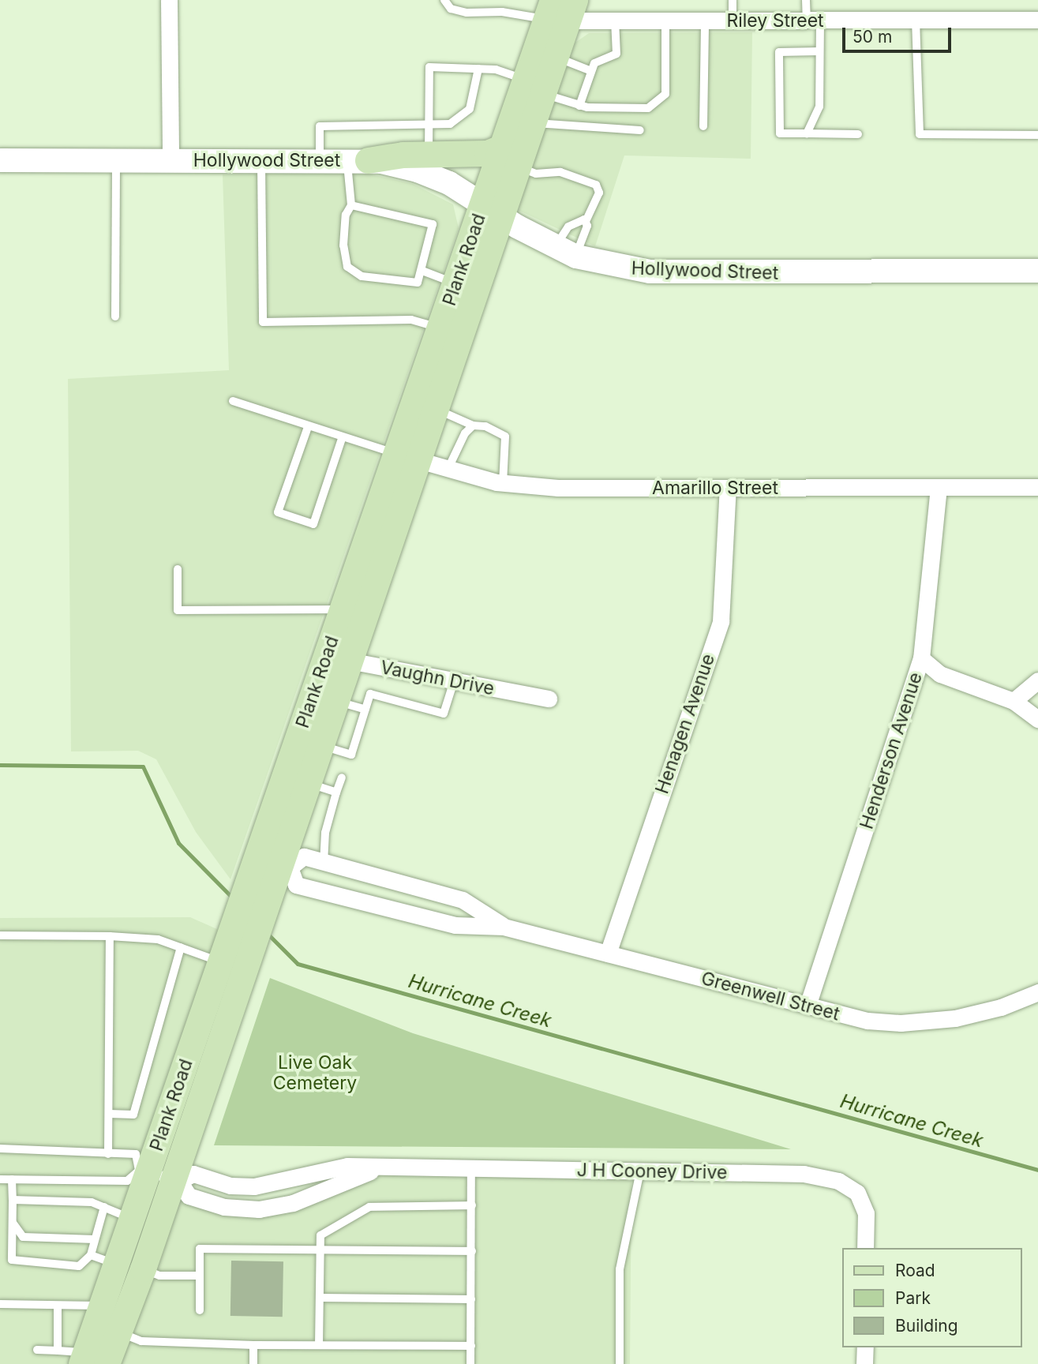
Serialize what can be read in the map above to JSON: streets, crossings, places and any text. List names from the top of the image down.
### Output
{
  "streets": {
    "main road": ["Plank Road"],
    "street": [
      "Riley Street",
      "Hollywood Street",
      "Amarillo Street",
      "Vaughn Drive",
      "Henagen Avenue",
      "Henderson Avenue",
      "Greenwell Street",
      "J H Cooney Drive"
    ]
  },
  "crossings": [
    ["Riley Street", "Plank Road"],
    ["Hollywood Street", "Plank Road"],
    ["Plank Road", "Amarillo Street"],
    ["Plank Road", "Vaughn Drive"],
    ["Plank Road", "Greenwell Street"],
    ["Plank Road", "J H Cooney Drive"],
    ["Amarillo Street", "Henagen Avenue"],
    ["Amarillo Street", "Henderson Avenue"],
    ["Henagen Avenue", "Greenwell Street"],
    ["Henderson Avenue", "Greenwell Street"]
  ],
  "water": ["Hurricane Creek"],
  "parks": ["Live Oak Cemetery"],
  "legend": ["Road", "Park", "Building"],
  "scale_bar": "50 m"
}
